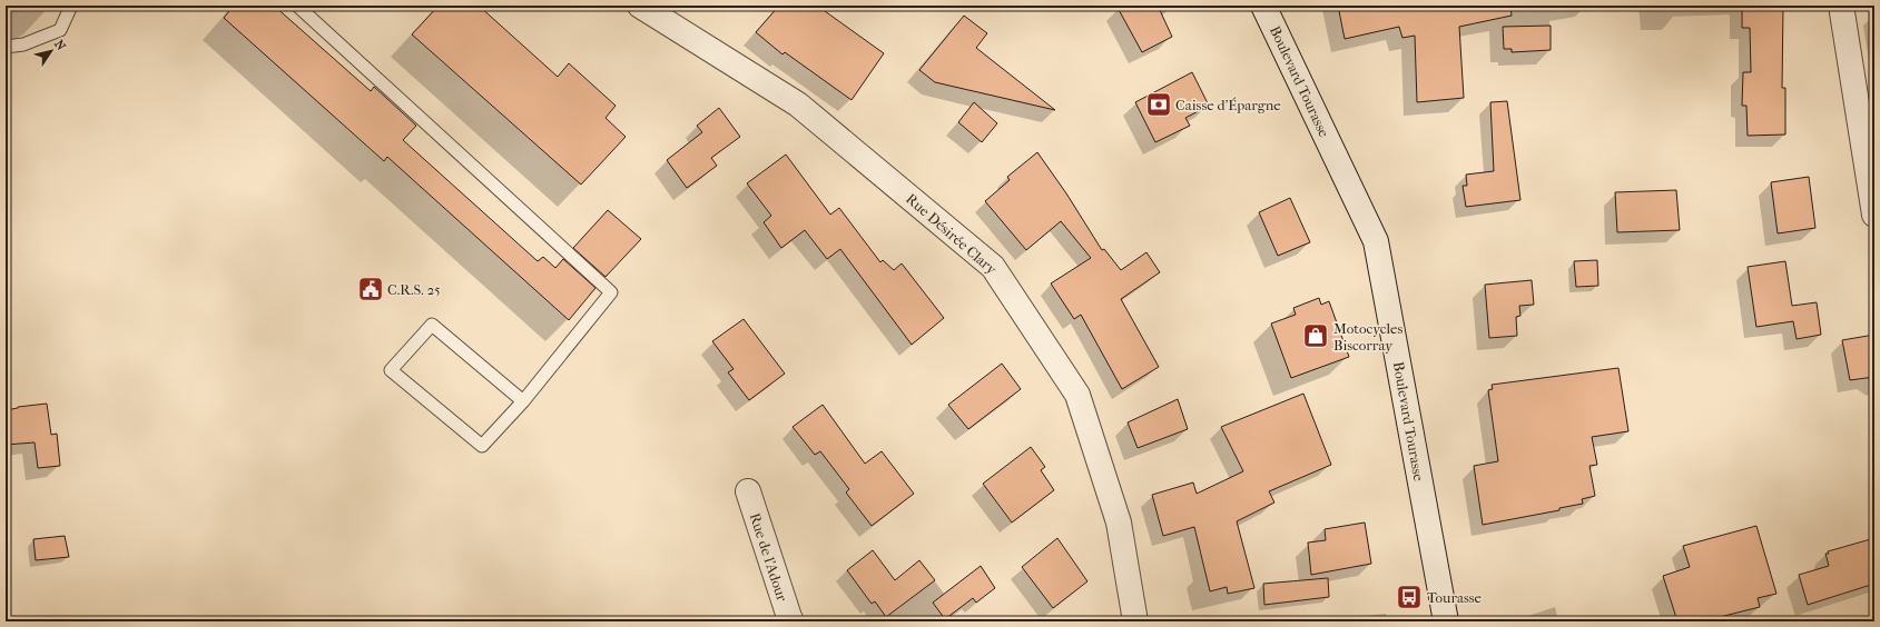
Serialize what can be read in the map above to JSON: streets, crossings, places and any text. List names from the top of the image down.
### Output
{
  "streets": {
    "street": ["Boulevard Tourasse", "Rue Désirée Clary", "Rue de l'Adour"]
  },
  "places": {
    "bank": ["Caisse d'Épargne"],
    "public building": ["C.R.S. 25"],
    "shop": ["Motocycles Biscorray"],
    "bus stop": ["Tourasse"]
  },
  "north": "top right"
}
